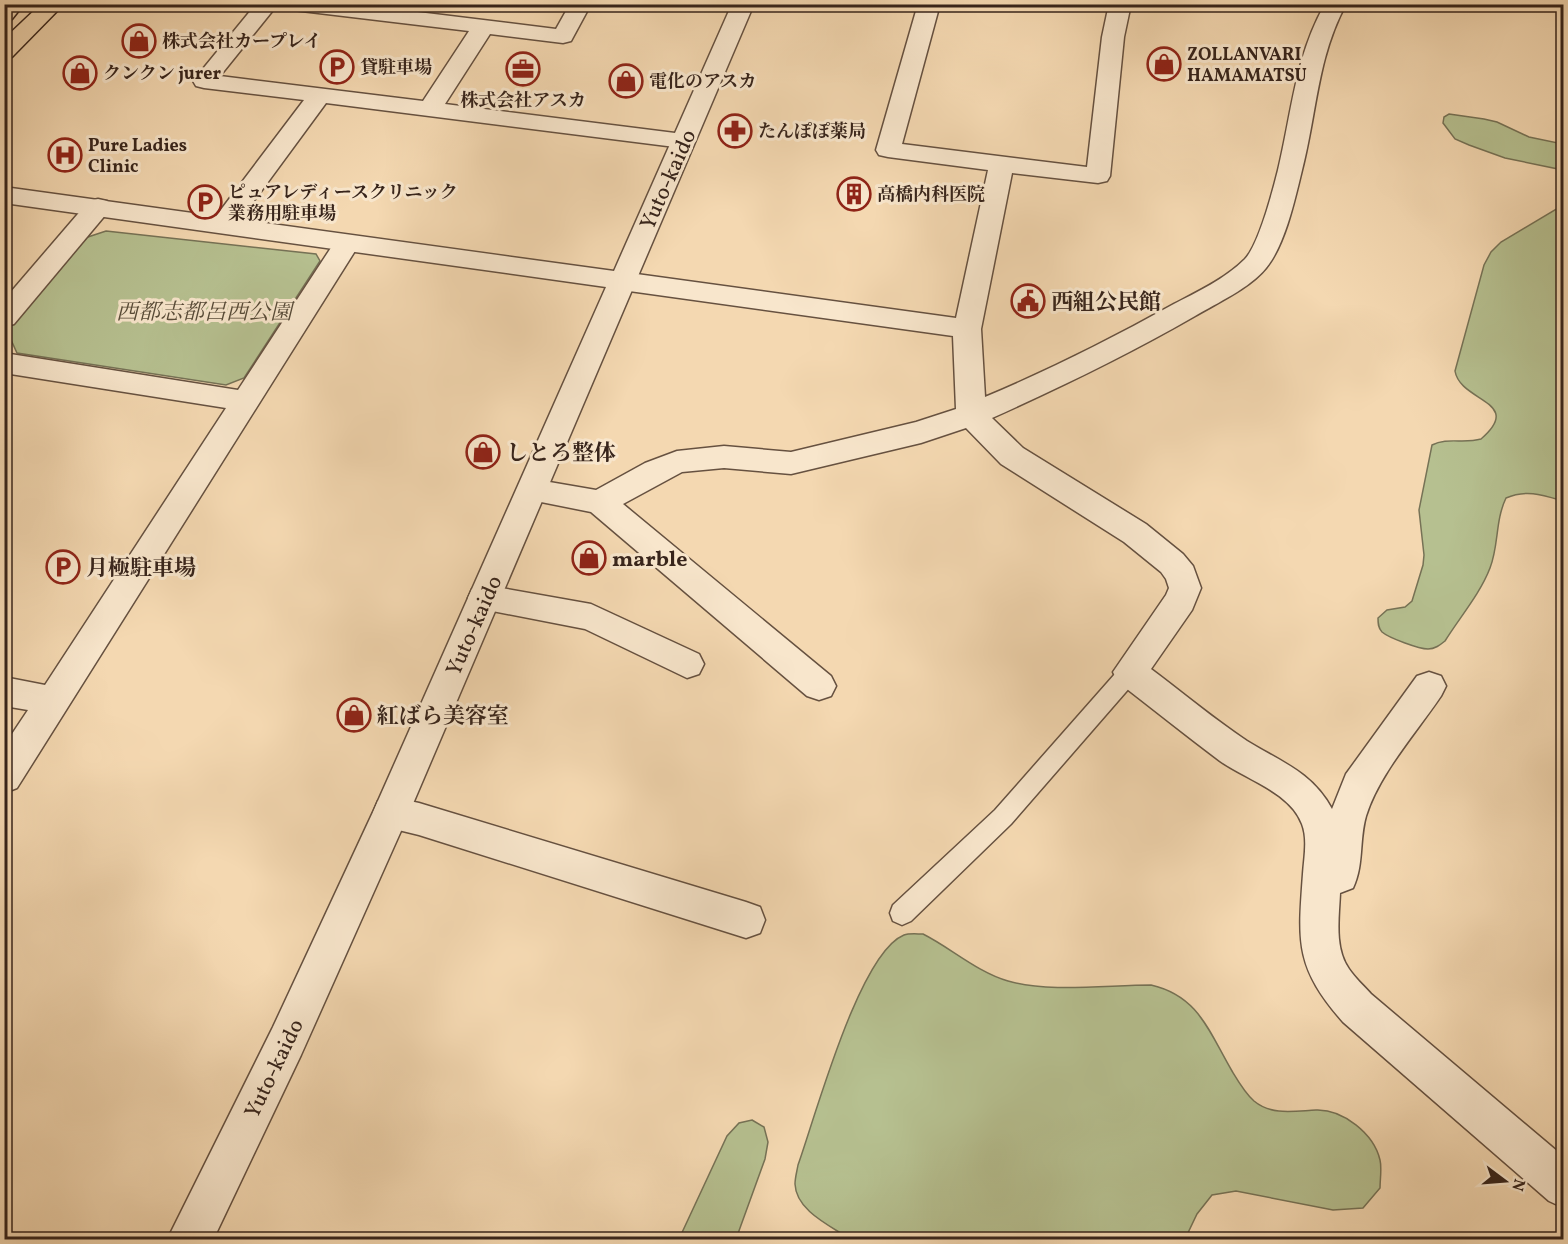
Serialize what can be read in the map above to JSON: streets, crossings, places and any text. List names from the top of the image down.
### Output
{
  "streets": {
    "street": ["Yuto-kaido"]
  },
  "parks": ["西都志都呂西公園"],
  "places": {
    "shop": [
      "株式会社カープレイ",
      "ZOLLANVARI HAMAMATSU",
      "クンクン jurer",
      "電化のアスカ",
      "しとろ整体",
      "marble",
      "紅ばら美容室"
    ],
    "parking": ["貸駐車場", "ピュアレディースクリニック 業務用駐車場", "月極駐車場"],
    "office": ["株式会社アスカ"],
    "pharmacy": ["たんぽぽ薬局"],
    "hospital": ["Pure Ladies Clinic"],
    "building": ["高橋内科医院"],
    "public building": ["西組公民館"]
  },
  "north": "right"
}
